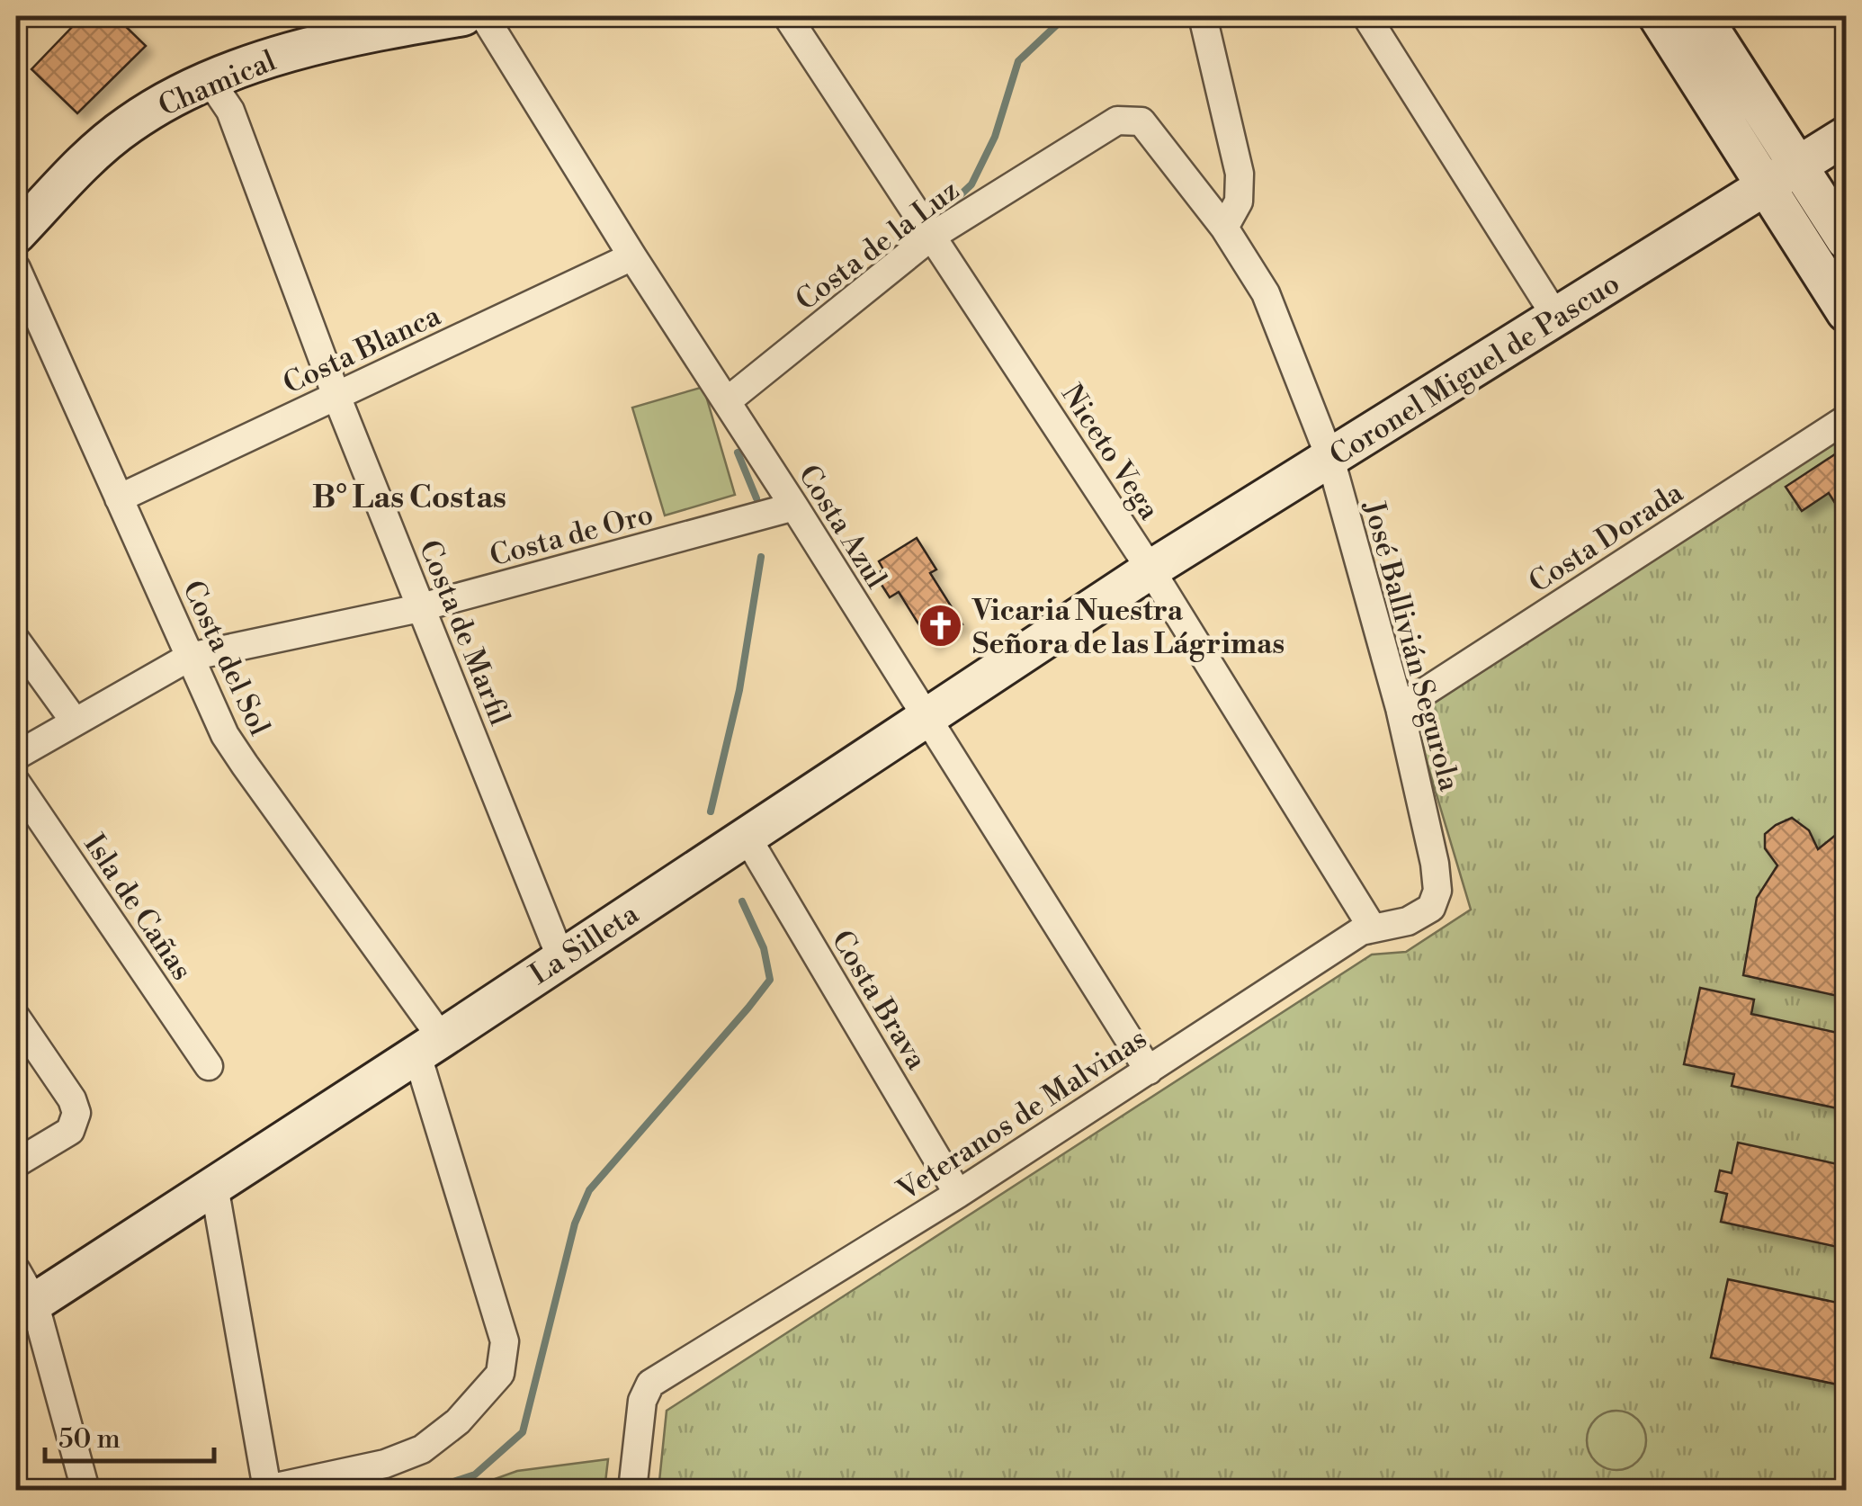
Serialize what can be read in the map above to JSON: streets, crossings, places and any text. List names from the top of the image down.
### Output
{
  "streets": {
    "street": [
      "Chamical",
      "Costa de la Luz",
      "Costa Blanca",
      "Coronel Miguel de Pascuo",
      "Niceto Vega",
      "Costa Azul",
      "Costa de Oro",
      "Costa Dorada",
      "Costa de Marfil",
      "José Ballivián Segurola",
      "Costa del Sol",
      "Isla de Cañas",
      "La Silleta",
      "Costa Brava",
      "Veteranos de Malvinas"
    ]
  },
  "crossings": [
    ["Chamical", "Costa de Marfil"],
    ["Costa de la Luz", "Niceto Vega"],
    ["Costa de la Luz", "Costa Azul"],
    ["Costa de la Luz", "José Ballivián Segurola"],
    ["Costa Blanca", "Costa Azul"],
    ["Costa Blanca", "Costa de Marfil"],
    ["Costa Blanca", "Costa del Sol"],
    ["Coronel Miguel de Pascuo", "Niceto Vega"],
    ["Coronel Miguel de Pascuo", "José Ballivián Segurola"],
    ["Coronel Miguel de Pascuo", "La Silleta"],
    ["Niceto Vega", "La Silleta"],
    ["Niceto Vega", "Veteranos de Malvinas"],
    ["Costa Azul", "Costa de Oro"],
    ["Costa Azul", "La Silleta"],
    ["Costa Azul", "Veteranos de Malvinas"],
    ["Costa de Oro", "Costa de Marfil"],
    ["Costa de Oro", "Costa del Sol"],
    ["Costa Dorada", "José Ballivián Segurola"],
    ["Costa de Marfil", "La Silleta"],
    ["José Ballivián Segurola", "Veteranos de Malvinas"],
    ["Costa del Sol", "La Silleta"],
    ["La Silleta", "Costa Brava"],
    ["Costa Brava", "Veteranos de Malvinas"]
  ],
  "districts": ["B° Las Costas"],
  "places": {
    "church": ["Vicaria Nuestra Señora de las Lágrimas"]
  },
  "scale_bar": "50 m"
}
